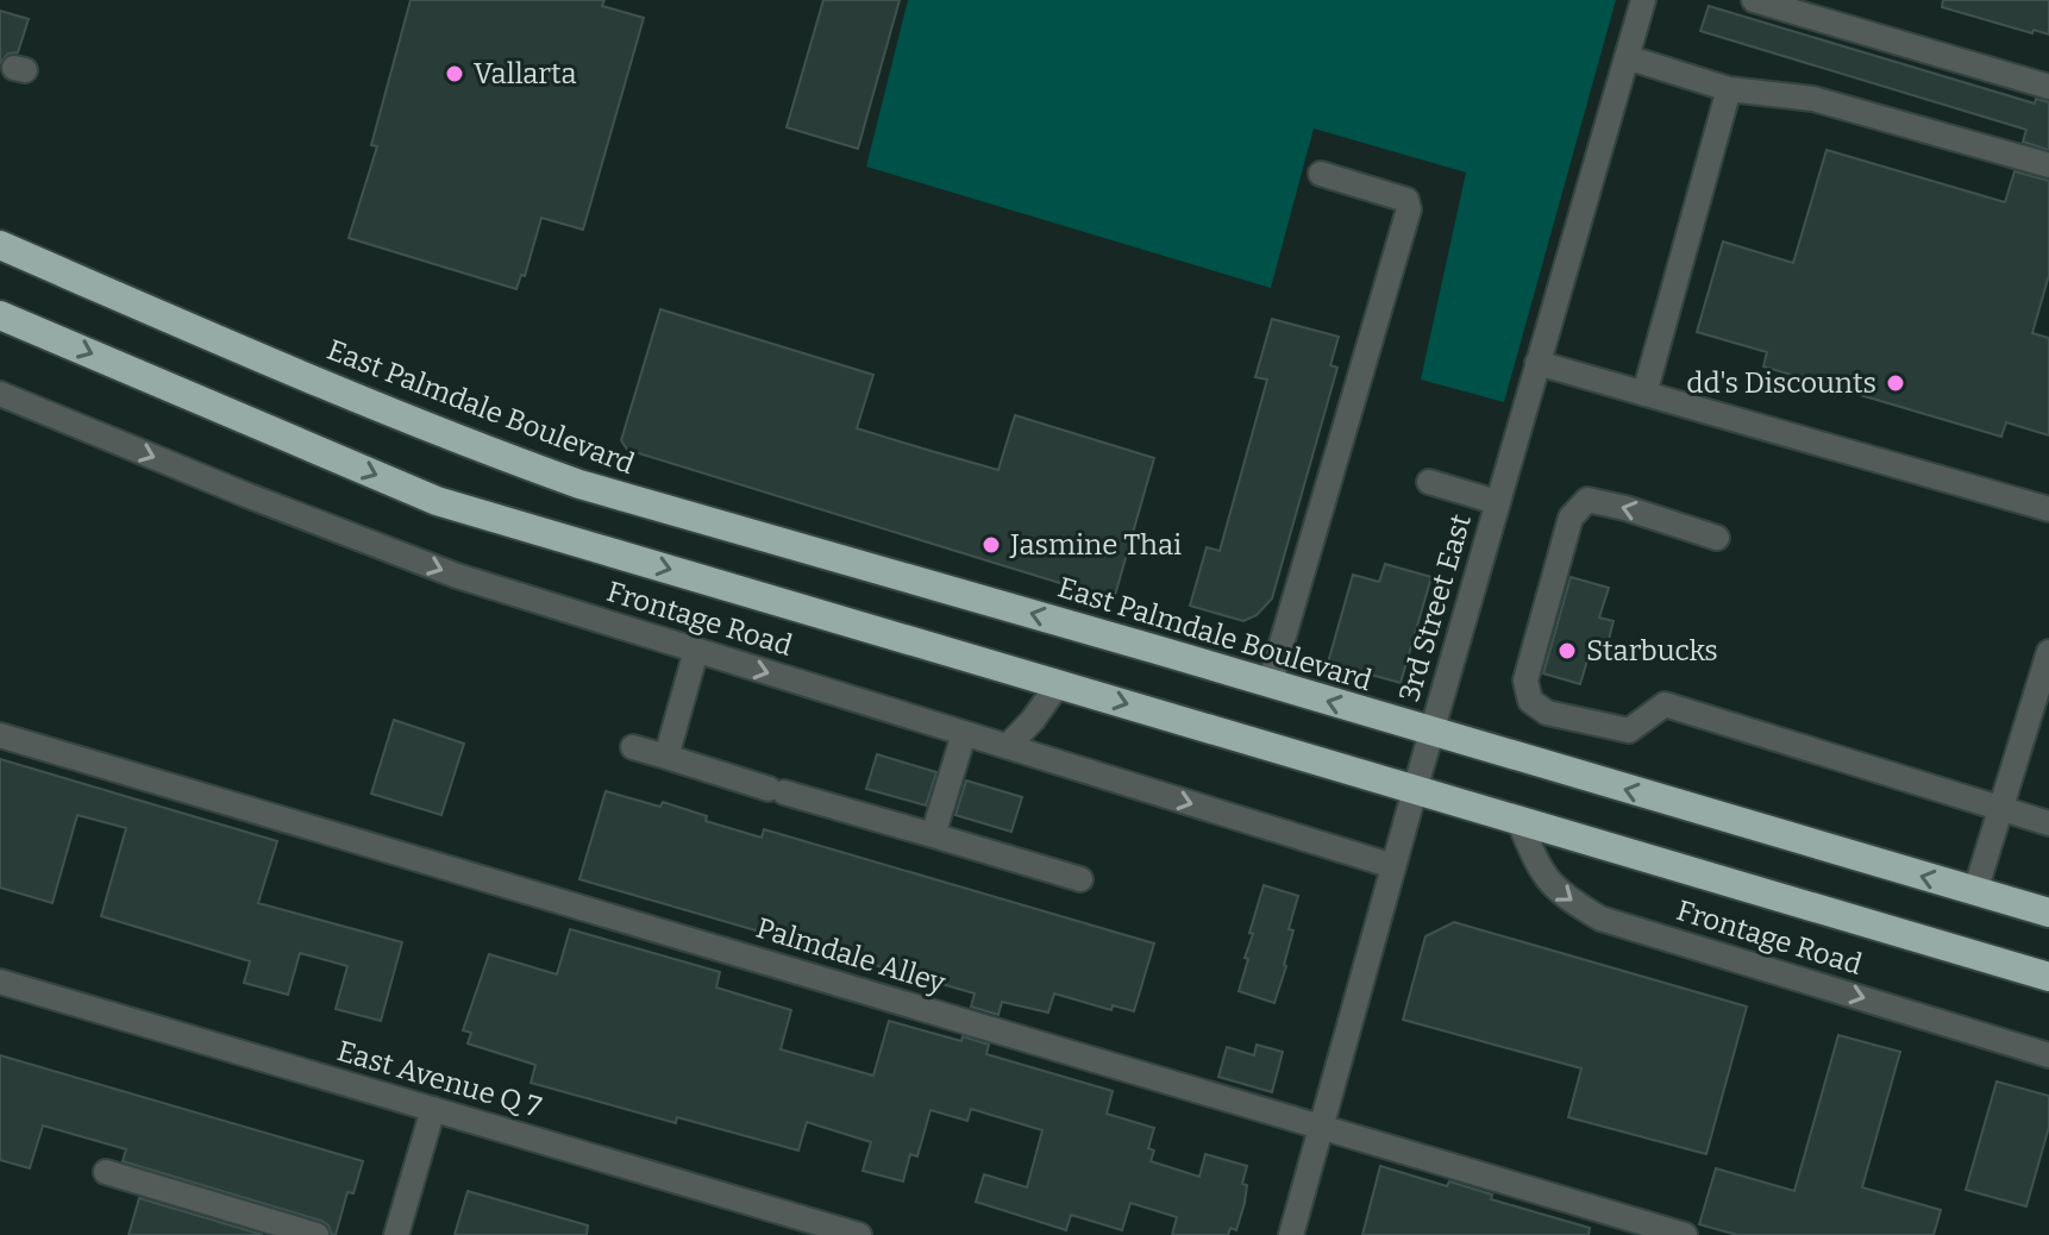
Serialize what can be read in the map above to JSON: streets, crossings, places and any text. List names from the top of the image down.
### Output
{
  "streets": {
    "highway": ["East Palmdale Boulevard"],
    "street": [
      "3rd Street East",
      "Frontage Road",
      "Palmdale Alley",
      "East Avenue Q 7"
    ]
  },
  "crossings": [
    ["East Palmdale Boulevard", "3rd Street East"],
    ["3rd Street East", "Frontage Road"],
    ["3rd Street East", "Palmdale Alley"]
  ],
  "one_way": ["Frontage Road"],
  "places": [
    "Vallarta",
    "dd's Discounts",
    "Jasmine Thai",
    "Starbucks"
  ]
}
